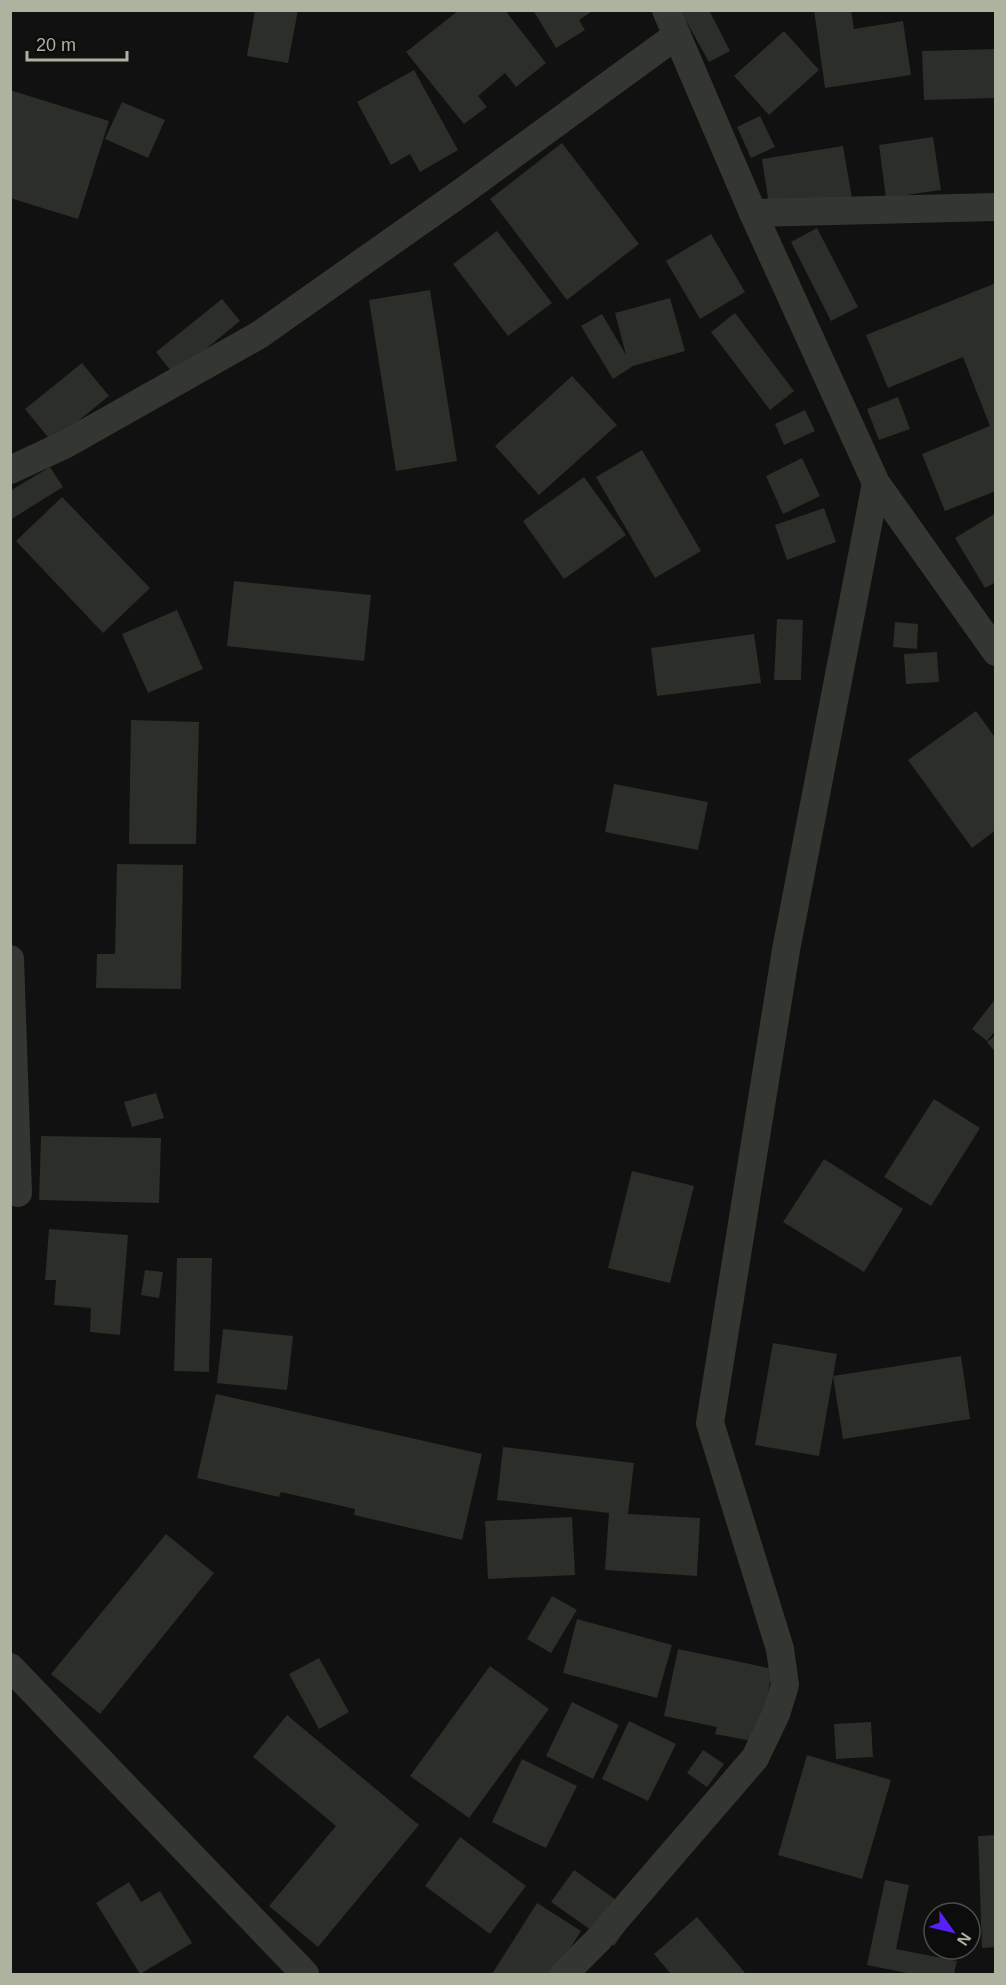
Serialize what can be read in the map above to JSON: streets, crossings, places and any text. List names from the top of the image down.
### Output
{
  "scale_bar": "20 m",
  "north": "bottom right"
}
